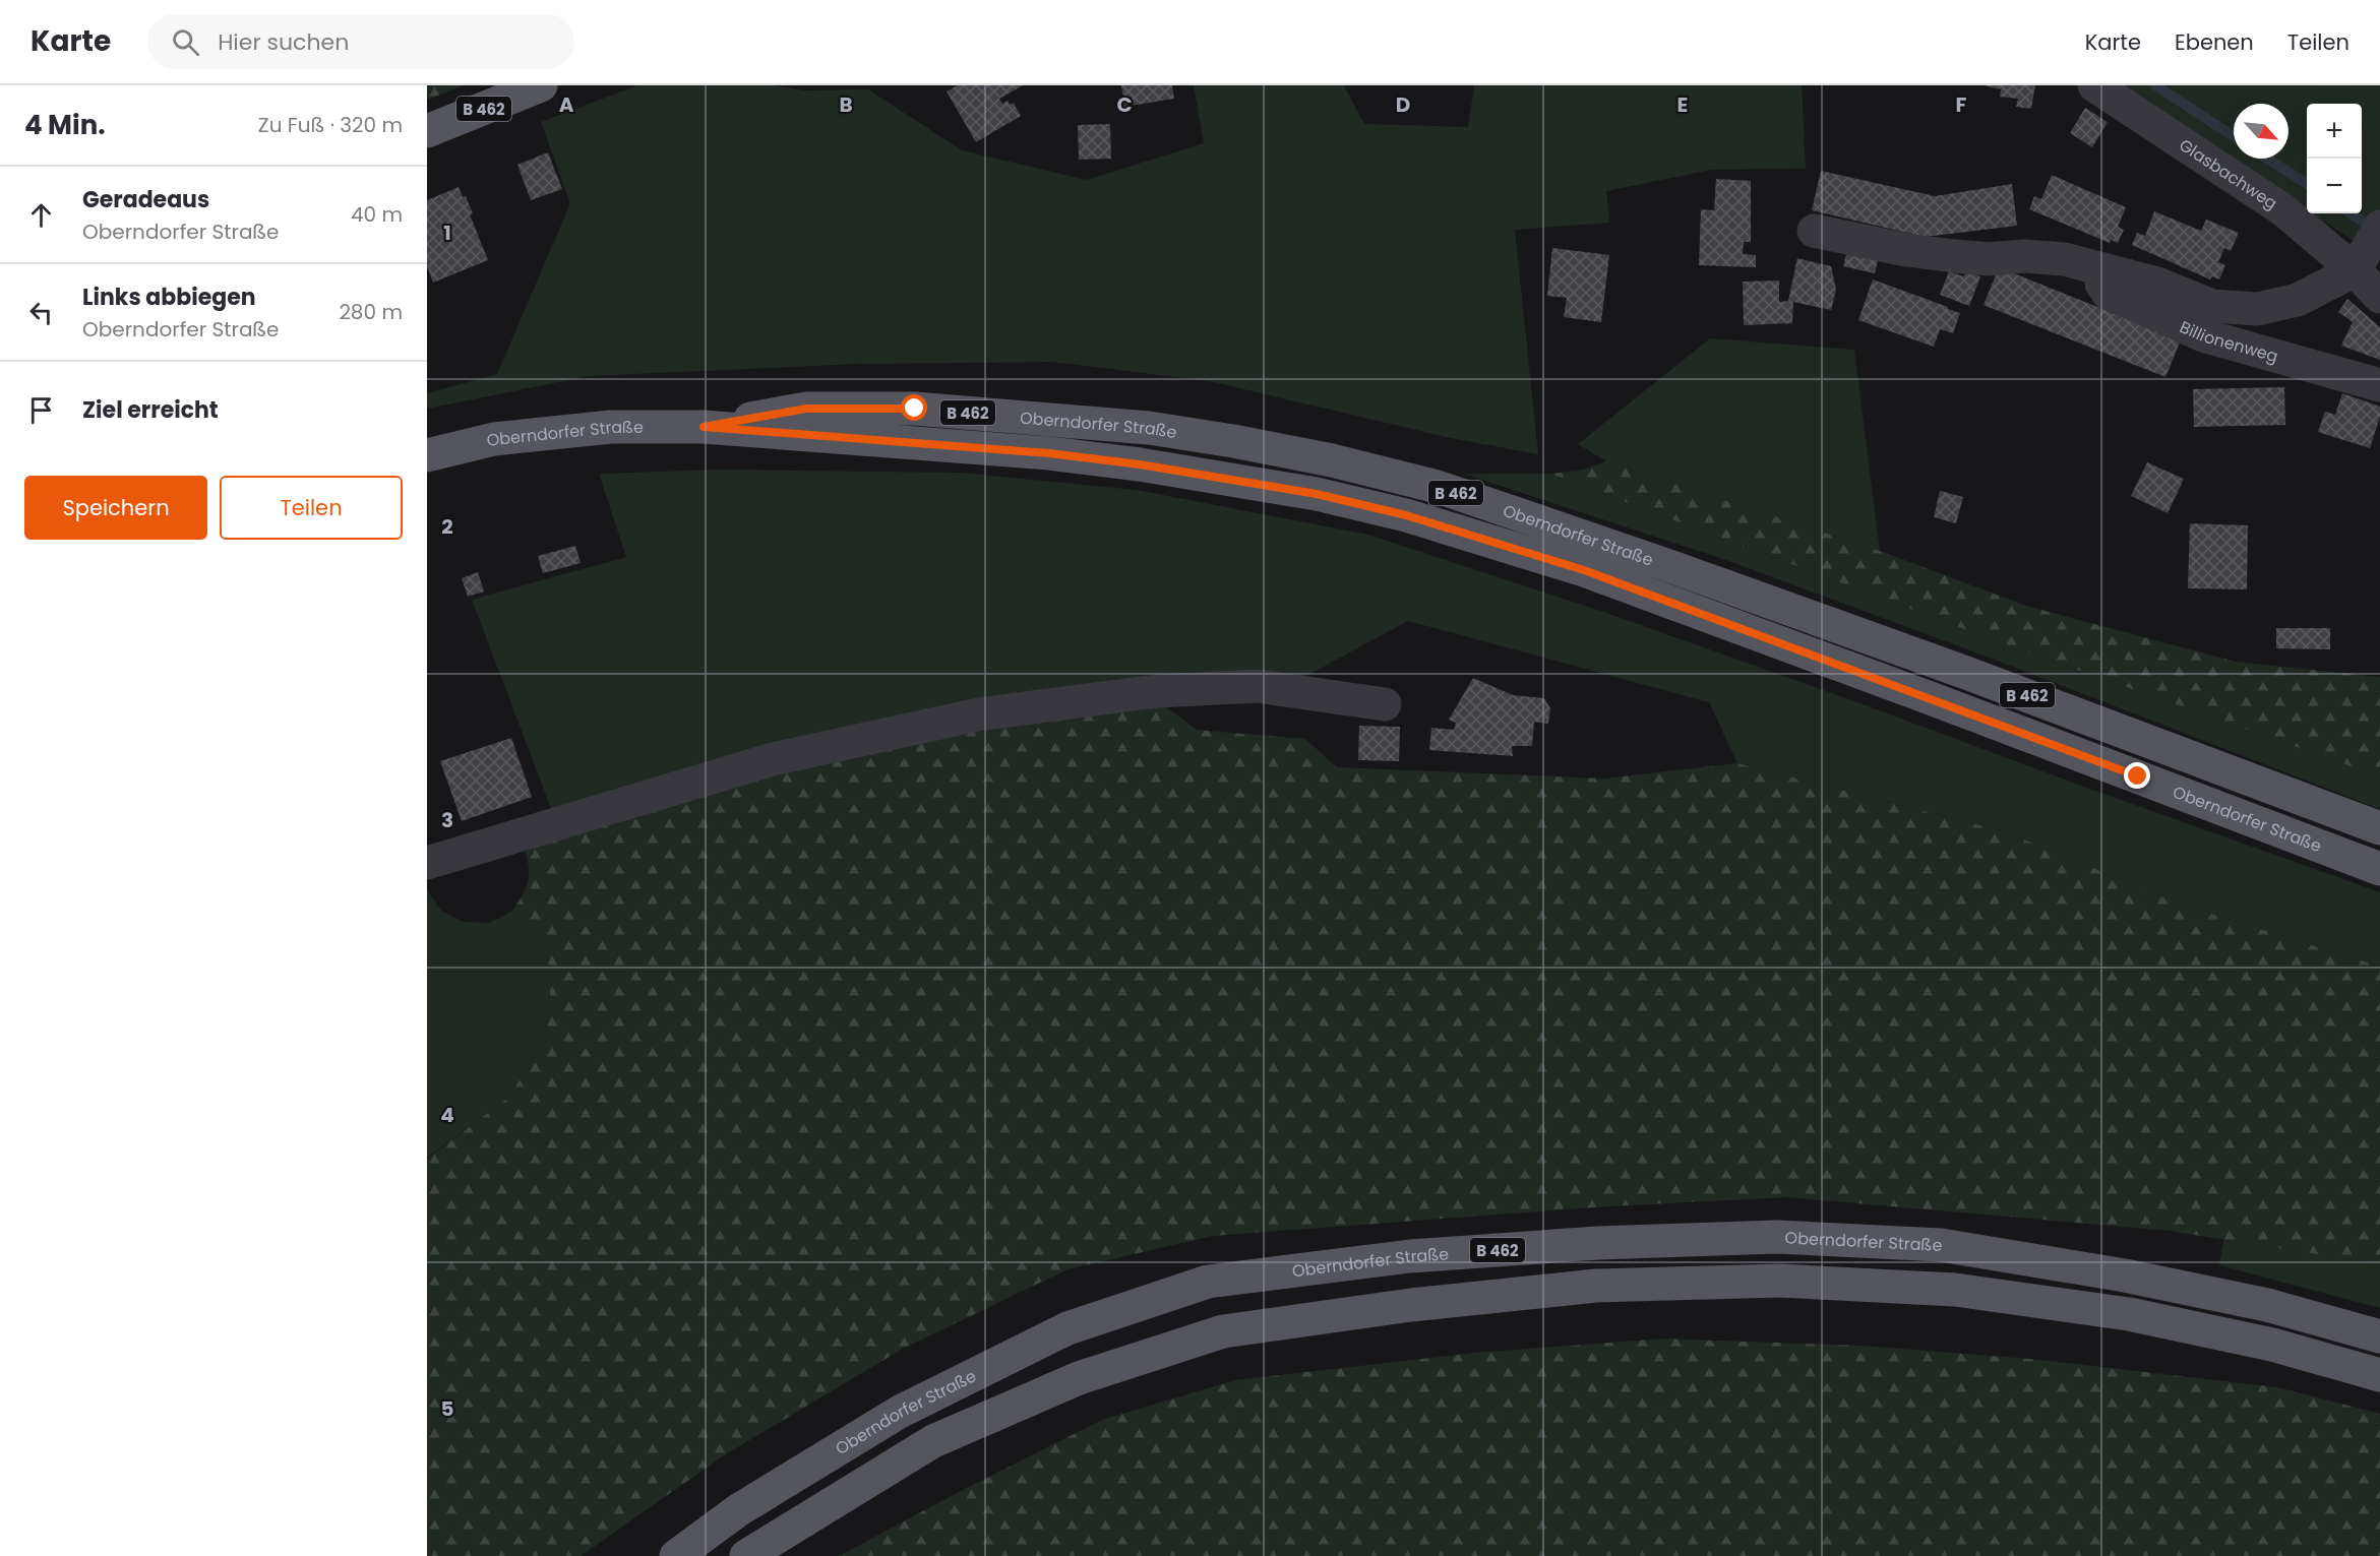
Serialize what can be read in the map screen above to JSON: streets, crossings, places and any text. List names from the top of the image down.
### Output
{
  "streets": {
    "main road": ["B 462", "Oberndorfer Straße"],
    "street": ["Glasbachweg", "Billionenweg"]
  },
  "crossings": [
    ["Glasbachweg", "Billionenweg"]
  ],
  "north": "bottom right",
  "page": {
    "header": "Karte",
    "search": "Hier suchen",
    "nav": ["Karte", "Ebenen", "Teilen"],
    "heading": ["4 Min.", "Zu Fuß · 320 m"],
    "map_buttons": ["+", "−"],
    "list": [
      ["Geradeaus", "Oberndorfer Straße", "40 m"],
      ["Links abbiegen", "Oberndorfer Straße", "280 m"],
      "Ziel erreicht"
    ],
    "buttons": ["Speichern", "Teilen"]
  },
  "grid": {
    "columns": [
      "A",
      "B",
      "C",
      "D",
      "E",
      "F"
    ],
    "rows": [
      "1",
      "2",
      "3",
      "4",
      "5"
    ]
  }
}
